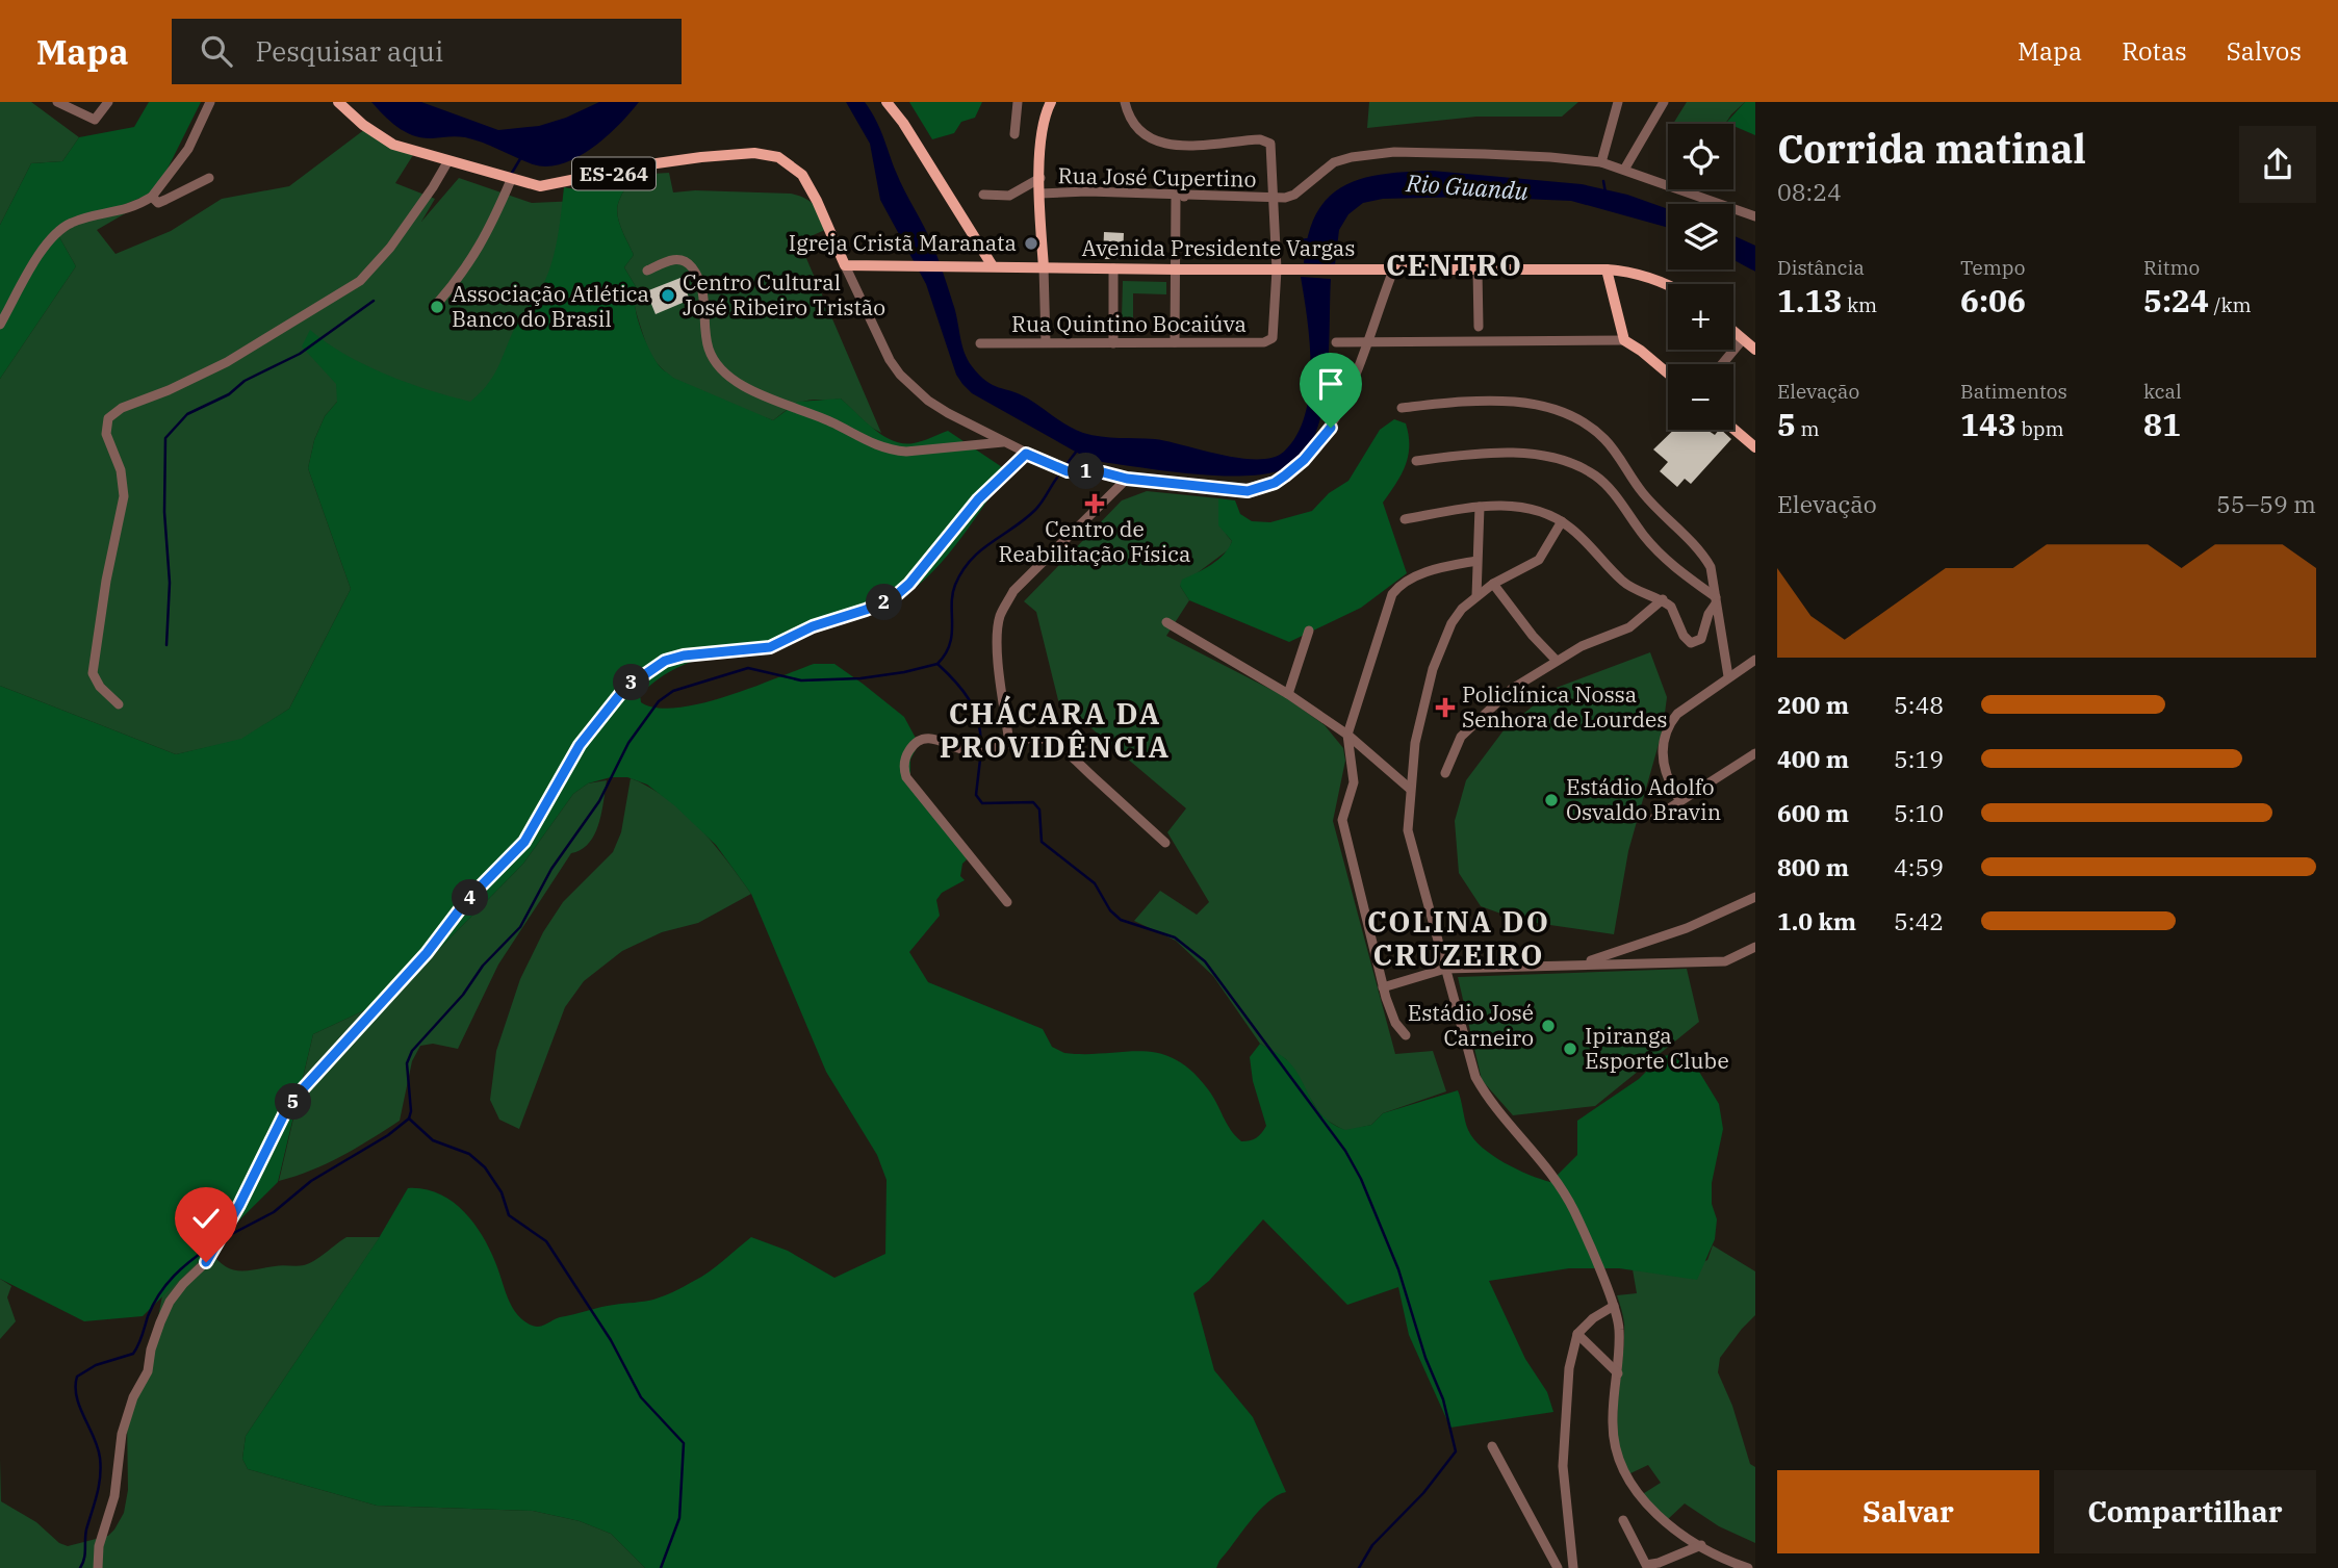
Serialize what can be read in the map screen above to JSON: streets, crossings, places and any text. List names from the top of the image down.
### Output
{
  "streets": {
    "main road": ["ES-264", "Avenida Presidente Vargas"],
    "street": ["Rua José Cupertino", "Rua Quintino Bocaiúva"]
  },
  "crossings": [
    ["ES-264", "Avenida Presidente Vargas"],
    ["Avenida Presidente Vargas", "Rua Quintino Bocaiúva"]
  ],
  "districts": ["CENTRO", "CHÁCARA DA PROVIDÊNCIA", "COLINA DO CRUZEIRO"],
  "water": ["Rio Guandu"],
  "places": {
    "other": [
      "Igreja Cristã Maranata",
      "Centro Cultural José Ribeiro Tristão",
      "Associação Atlética Banco do Brasil",
      "Estádio Adolfo Osvaldo Bravin",
      "Estádio José Carneiro",
      "Ipiranga Esporte Clube"
    ],
    "health": ["Centro de Reabilitação Física", "Policlínica Nossa Senhora de Lourdes"]
  },
  "page": {
    "header": "Mapa",
    "search": "Pesquisar aqui",
    "nav": ["Mapa", "Rotas", "Salvos"],
    "heading": ["Corrida matinal", "08:24"],
    "map_buttons": ["+", "−"],
    "stats": [
      ["Distância", "1.13 km"],
      ["Tempo", "6:06"],
      ["Ritmo", "5:24 /km"],
      ["Elevação", "5 m"],
      ["Batimentos", "143 bpm"],
      ["kcal", "81"]
    ],
    "pins": [
      "1",
      "2",
      "3",
      "4",
      "5"
    ],
    "chart": ["Elevação", "55–59 m"],
    "list": [
      {
        "name": "200 m",
        "note": "5:48"
      },
      {
        "name": "400 m",
        "note": "5:19"
      },
      {
        "name": "600 m",
        "note": "5:10"
      },
      {
        "name": "800 m",
        "note": "4:59"
      },
      {
        "name": "1.0 km",
        "note": "5:42"
      }
    ],
    "buttons": ["Salvar", "Compartilhar"]
  }
}
